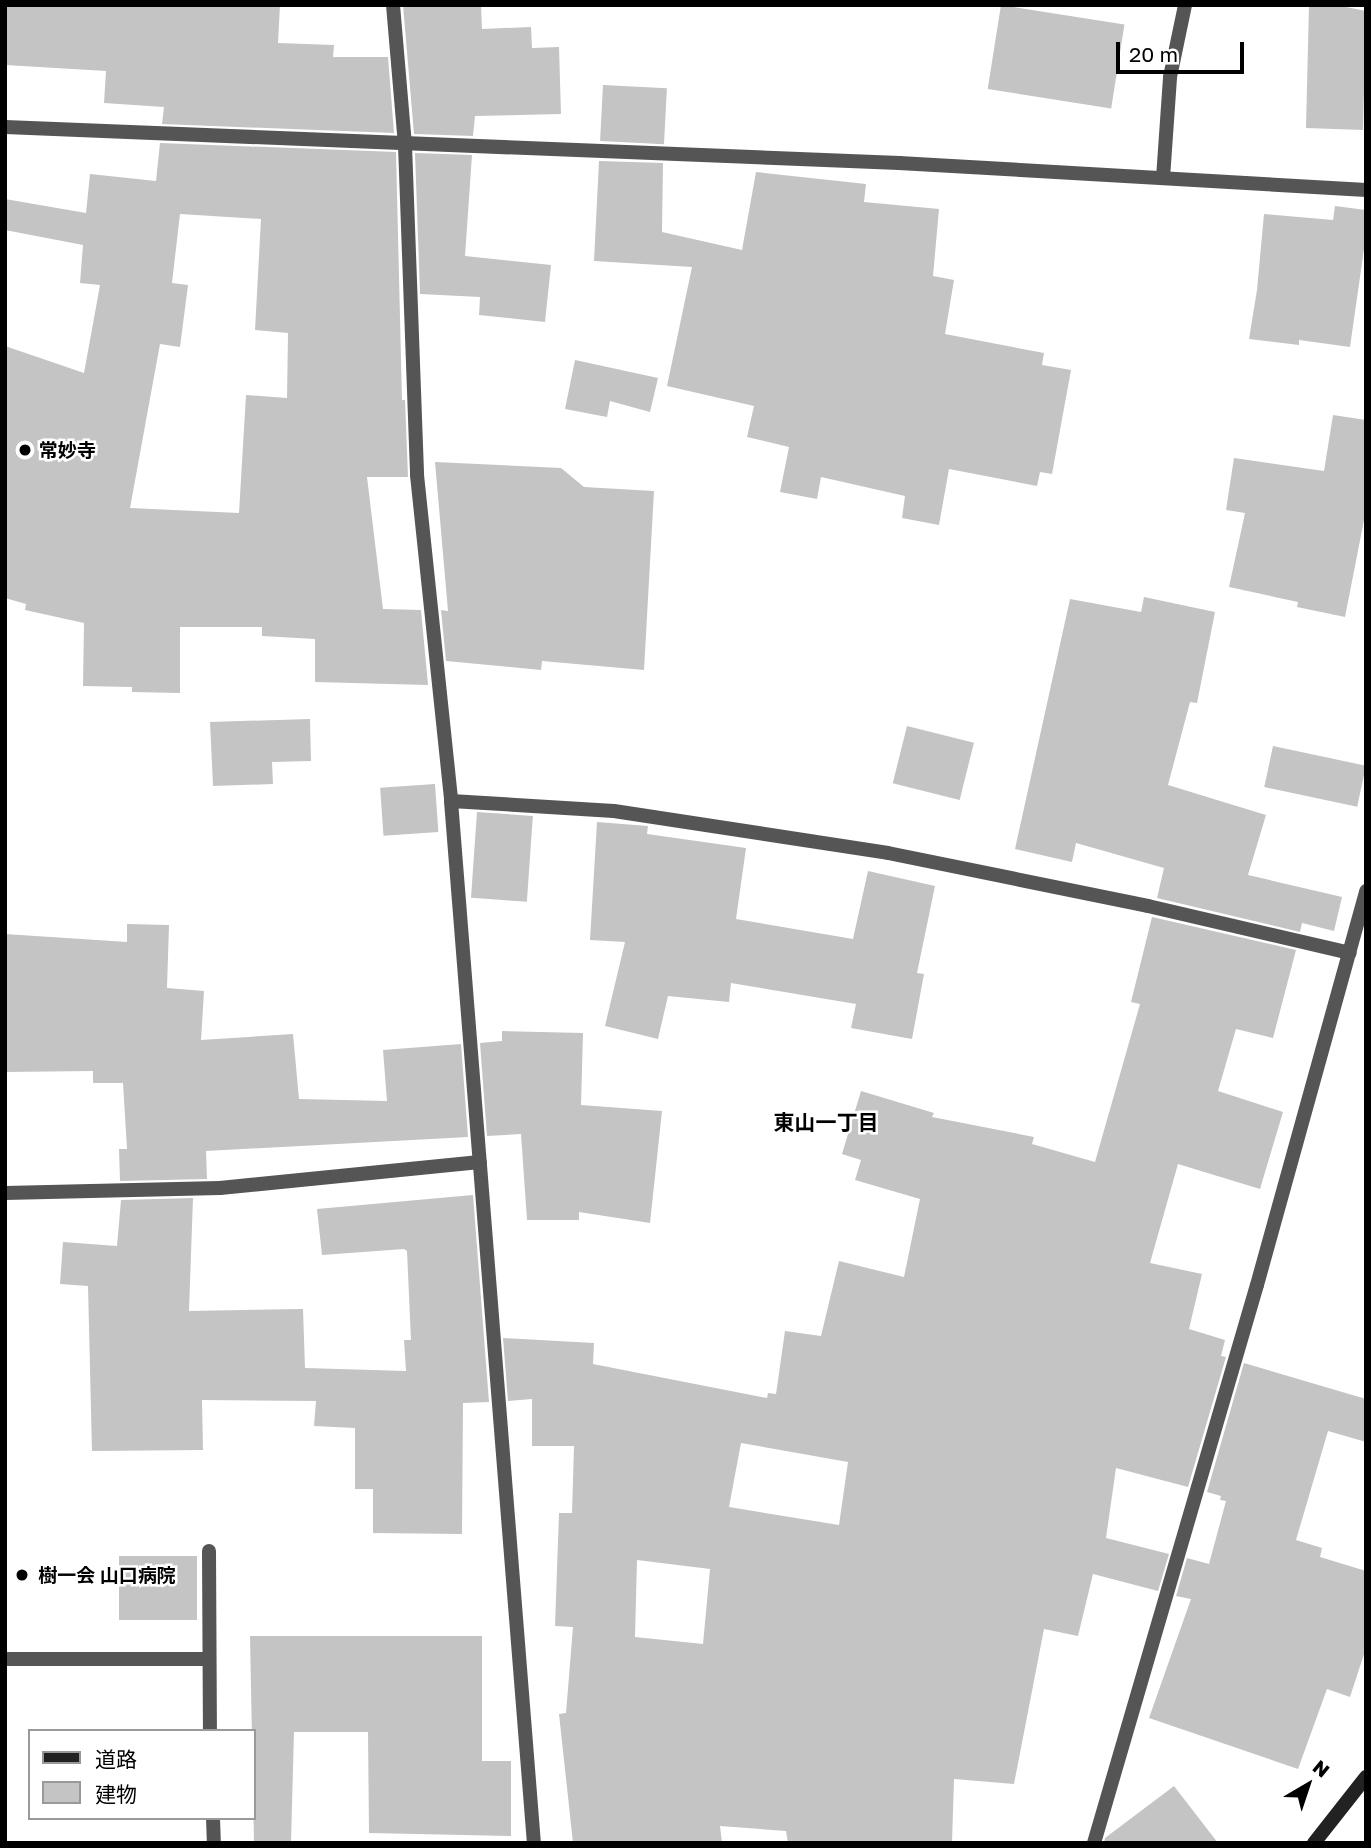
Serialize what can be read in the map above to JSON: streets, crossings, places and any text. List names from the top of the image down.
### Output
{
  "districts": ["東山一丁目"],
  "places": ["常妙寺", "樹一会 山口病院"],
  "legend": ["道路", "建物"],
  "scale_bar": "20 m",
  "north": "top right"
}
